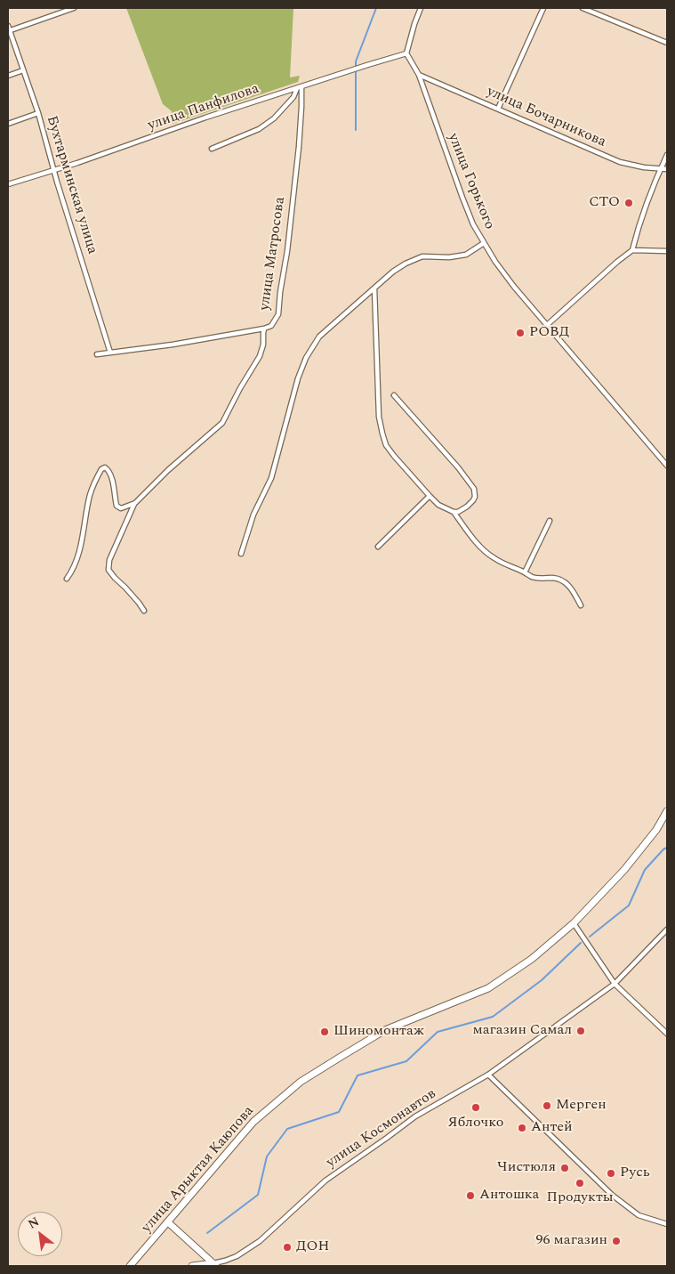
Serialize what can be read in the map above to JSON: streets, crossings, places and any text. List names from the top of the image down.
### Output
{
  "streets": {
    "street": [
      "улица Панфилова",
      "улица Бочарникова",
      "улица Горького",
      "Бухтарминская улица",
      "улица Матросова",
      "улица Космонавтов",
      "улица Арыктая Каюпова"
    ]
  },
  "crossings": [
    ["улица Панфилова", "улица Горького"],
    ["улица Панфилова", "Бухтарминская улица"],
    ["улица Панфилова", "улица Матросова"],
    ["улица Бочарникова", "улица Горького"]
  ],
  "places": [
    "СТО",
    "РОВД",
    "магазин Самал",
    "Шиномонтаж",
    "Мерген",
    "Яблочко",
    "Антей",
    "Чистюля",
    "Русь",
    "Продукты",
    "Антошка",
    "96 магазин",
    "ДОН"
  ],
  "north": "top left"
}
